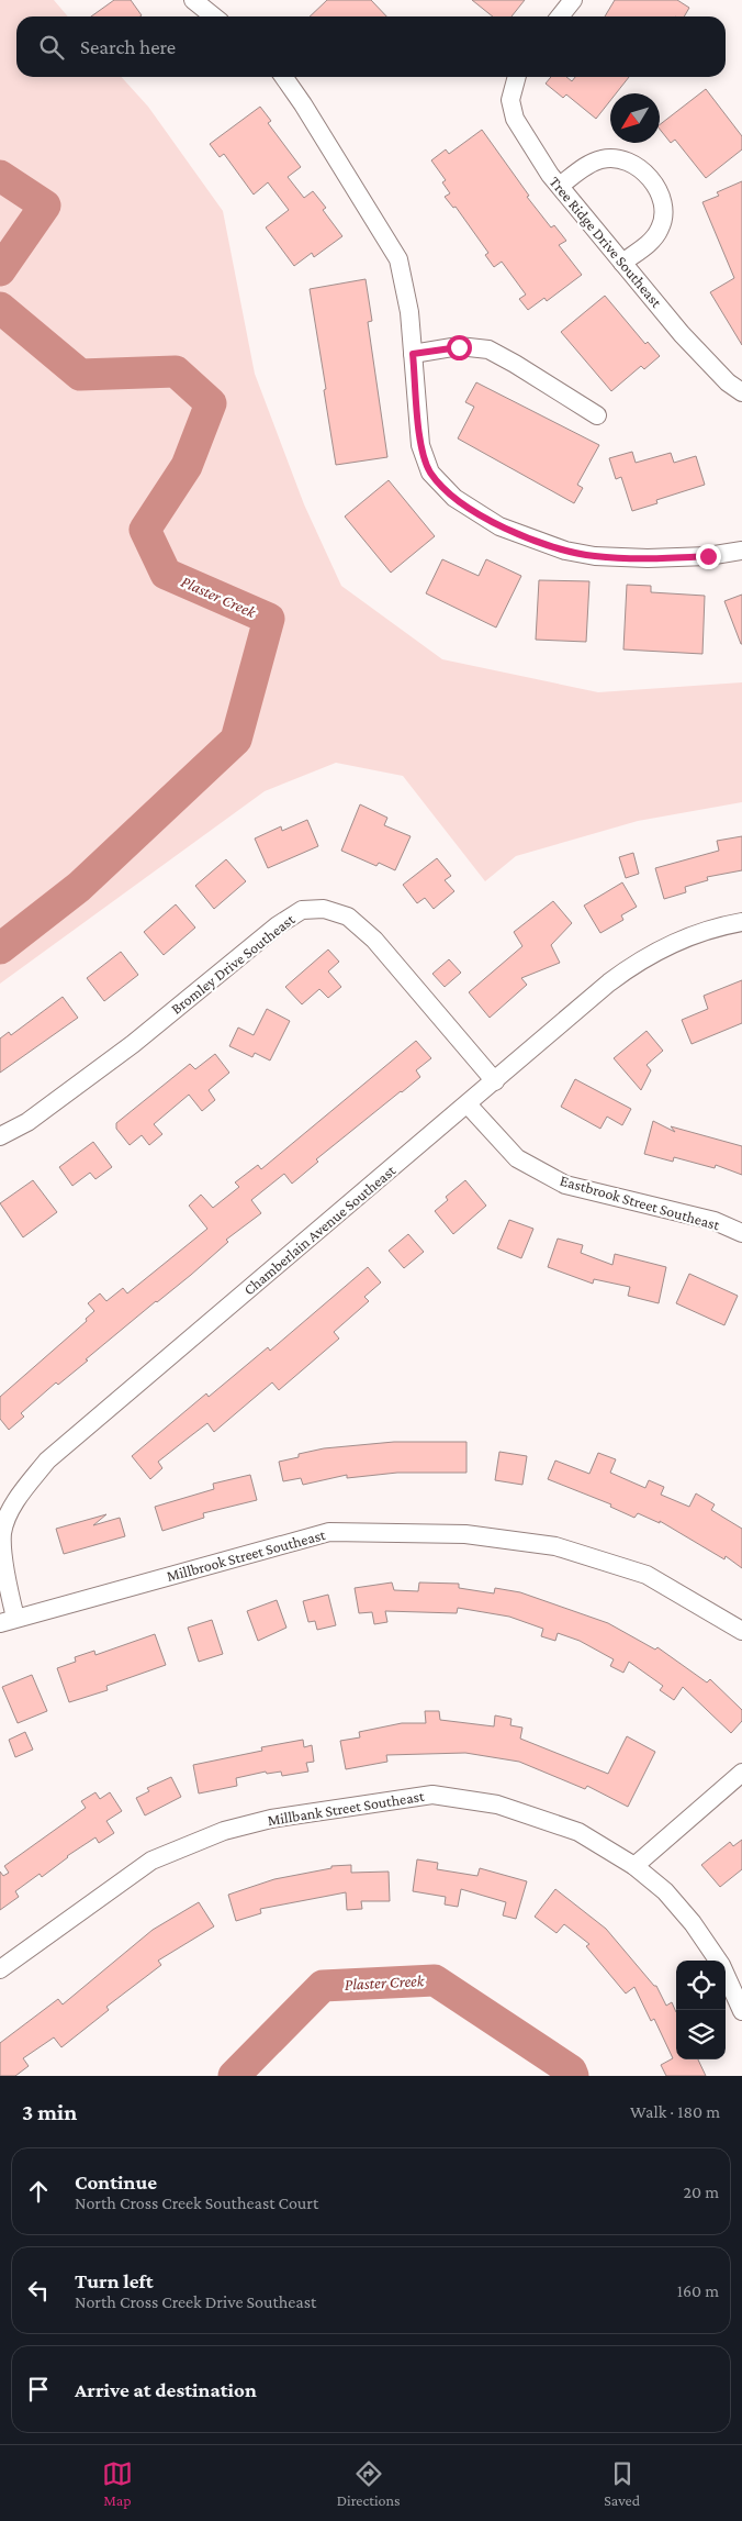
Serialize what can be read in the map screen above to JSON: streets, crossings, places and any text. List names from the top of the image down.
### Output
{
  "streets": {
    "street": [
      "Tree Ridge Drive Southeast",
      "Bromley Drive Southeast",
      "Eastbrook Street Southeast",
      "Chamberlain Avenue Southeast",
      "Millbrook Street Southeast",
      "Millbank Street Southeast"
    ]
  },
  "crossings": [
    ["Bromley Drive Southeast", "Chamberlain Avenue Southeast"],
    ["Eastbrook Street Southeast", "Chamberlain Avenue Southeast"],
    ["Chamberlain Avenue Southeast", "Millbrook Street Southeast"]
  ],
  "water": ["Plaster Creek"],
  "north": "bottom left",
  "page": {
    "search": "Search here",
    "heading": ["3 min", "Walk · 180 m"],
    "list": [
      ["Continue", "North Cross Creek Southeast Court", "20 m"],
      ["Turn left", "North Cross Creek Drive Southeast", "160 m"],
      "Arrive at destination"
    ],
    "nav": ["Map", "Directions", "Saved"]
  }
}
